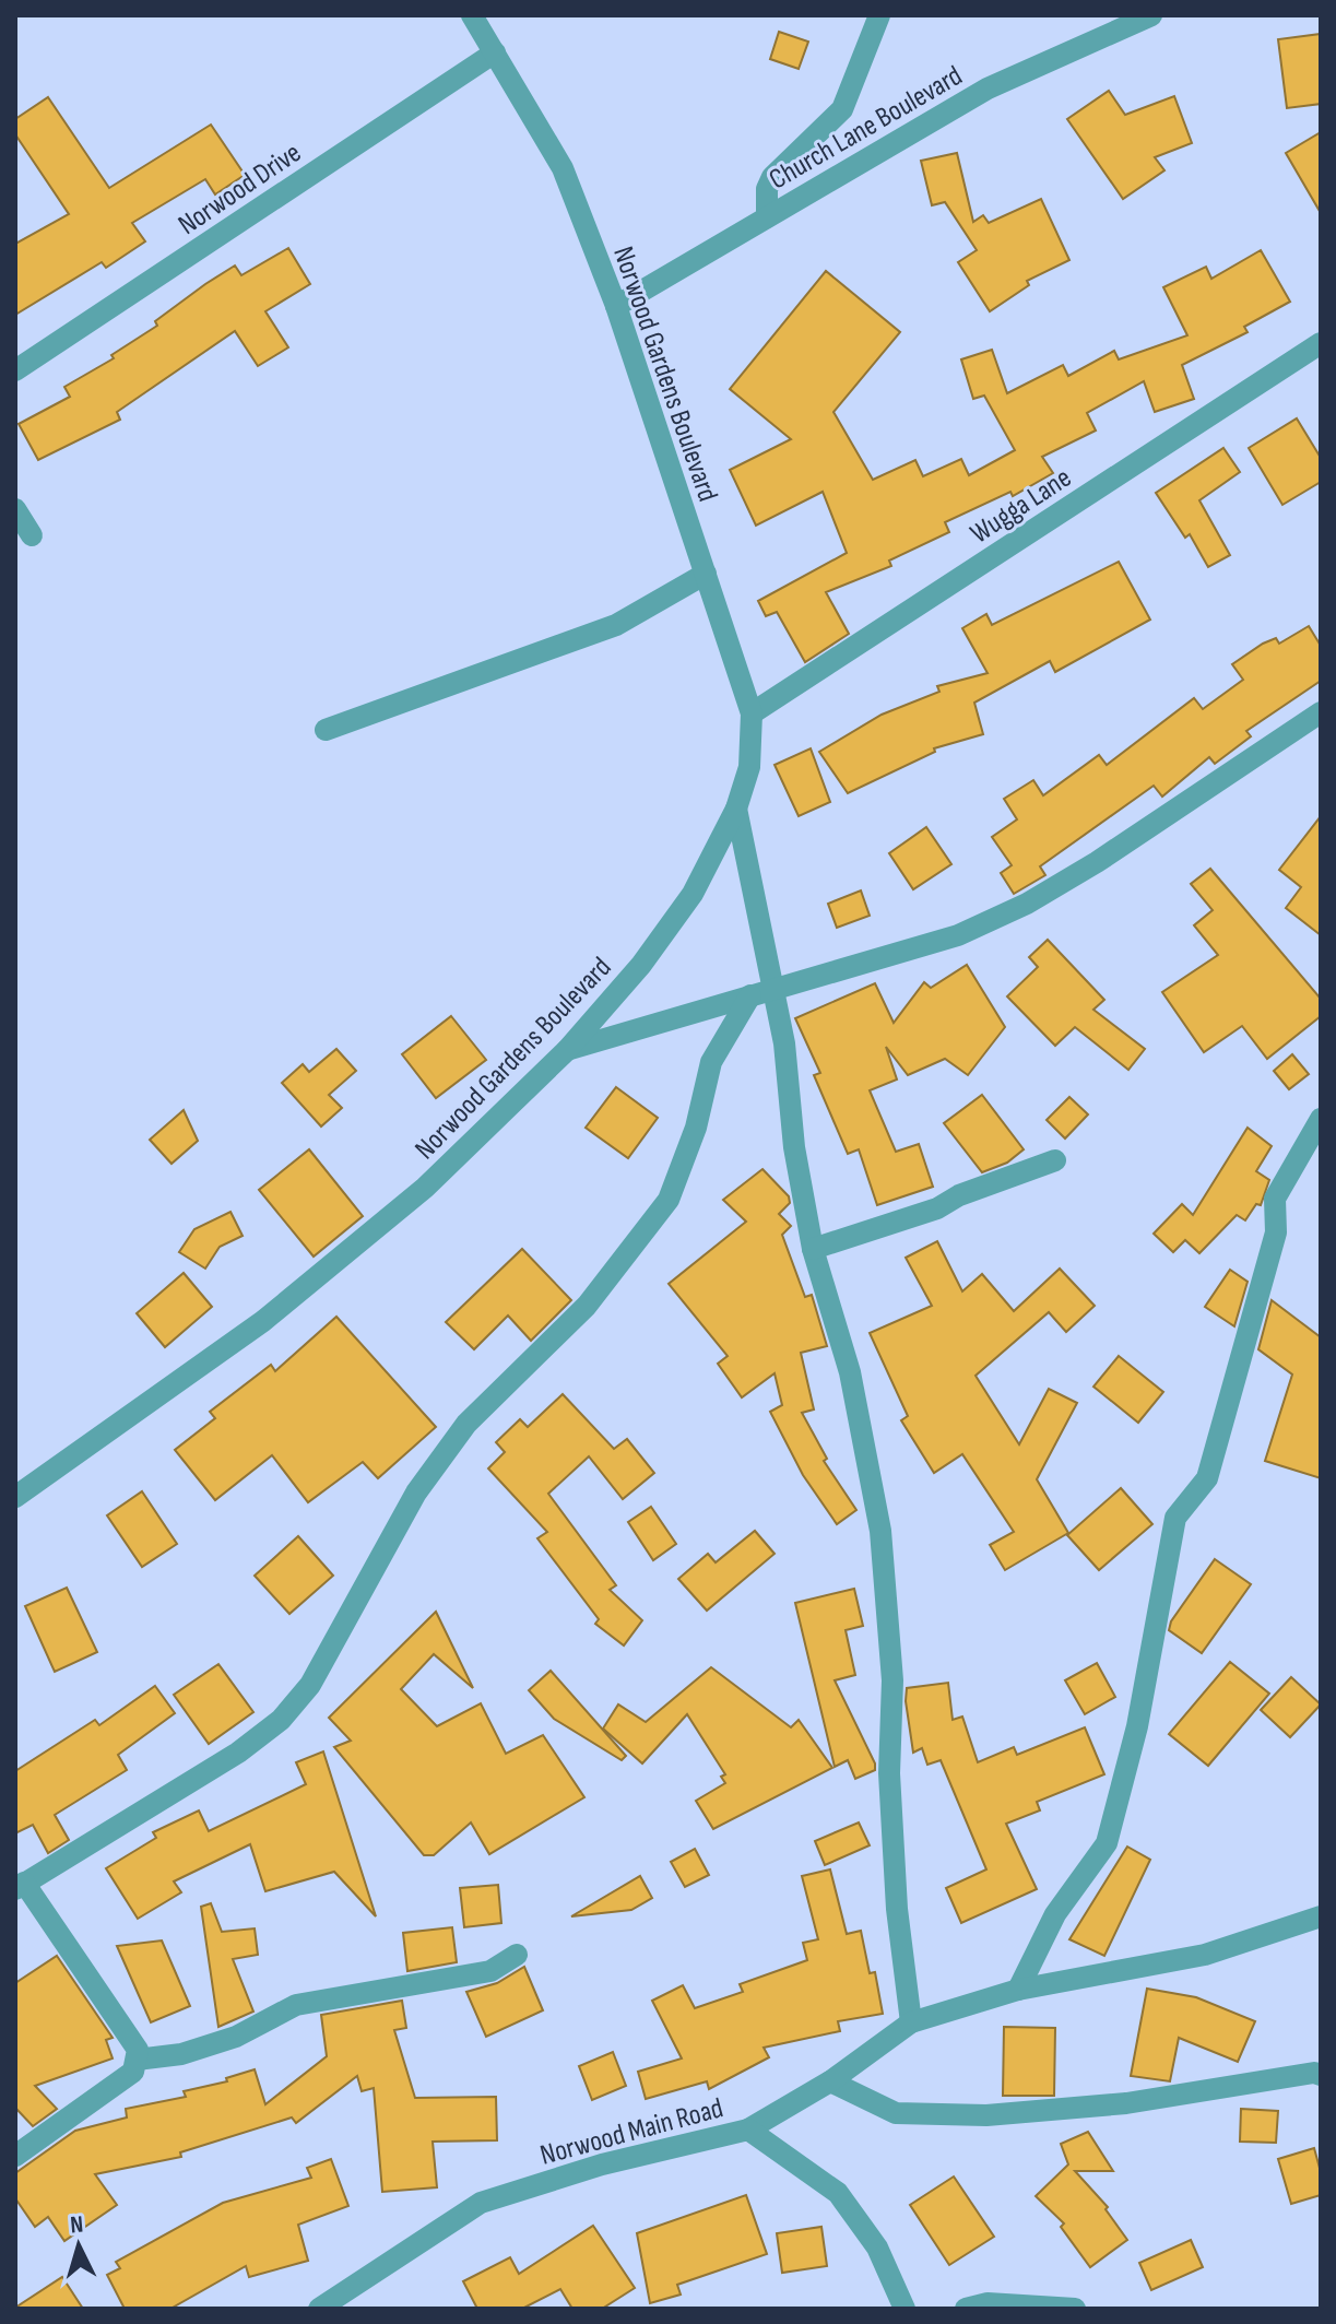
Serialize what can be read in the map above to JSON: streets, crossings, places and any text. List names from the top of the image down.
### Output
{
  "streets": {
    "street": [
      "Church Lane Boulevard",
      "Norwood Drive",
      "Norwood Gardens Boulevard",
      "Wugga Lane",
      "Norwood Main Road"
    ]
  },
  "crossings": [
    ["Church Lane Boulevard", "Norwood Gardens Boulevard"],
    ["Norwood Drive", "Norwood Gardens Boulevard"],
    ["Norwood Gardens Boulevard", "Wugga Lane"]
  ],
  "north": "top"
}
